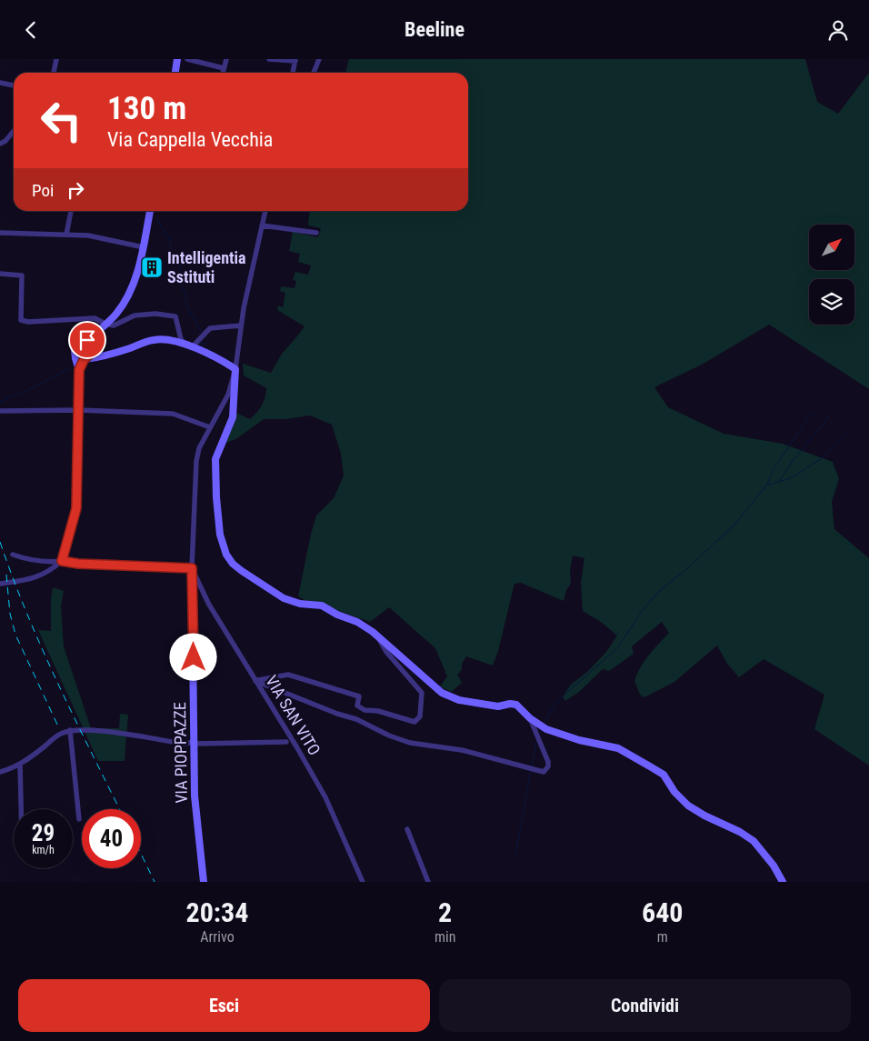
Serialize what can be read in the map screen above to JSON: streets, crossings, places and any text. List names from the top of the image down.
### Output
{
  "streets": {
    "street": ["VIA SAN VITO", "VIA PIOPPAZZE"]
  },
  "crossings": [
    ["VIA SAN VITO", "VIA PIOPPAZZE"]
  ],
  "places": {
    "building": ["Intelligentia Sstituti"]
  },
  "north": "top right",
  "page": {
    "header": "Beeline",
    "turn": ["130 m", "Via Cappella Vecchia"],
    "then": "Poi",
    "speed": "29 km/h",
    "limit": "40",
    "eta": [
      "20:34",
      "Arrivo",
      "2",
      "min",
      "640",
      "m"
    ],
    "buttons": ["Esci", "Condividi"]
  }
}
